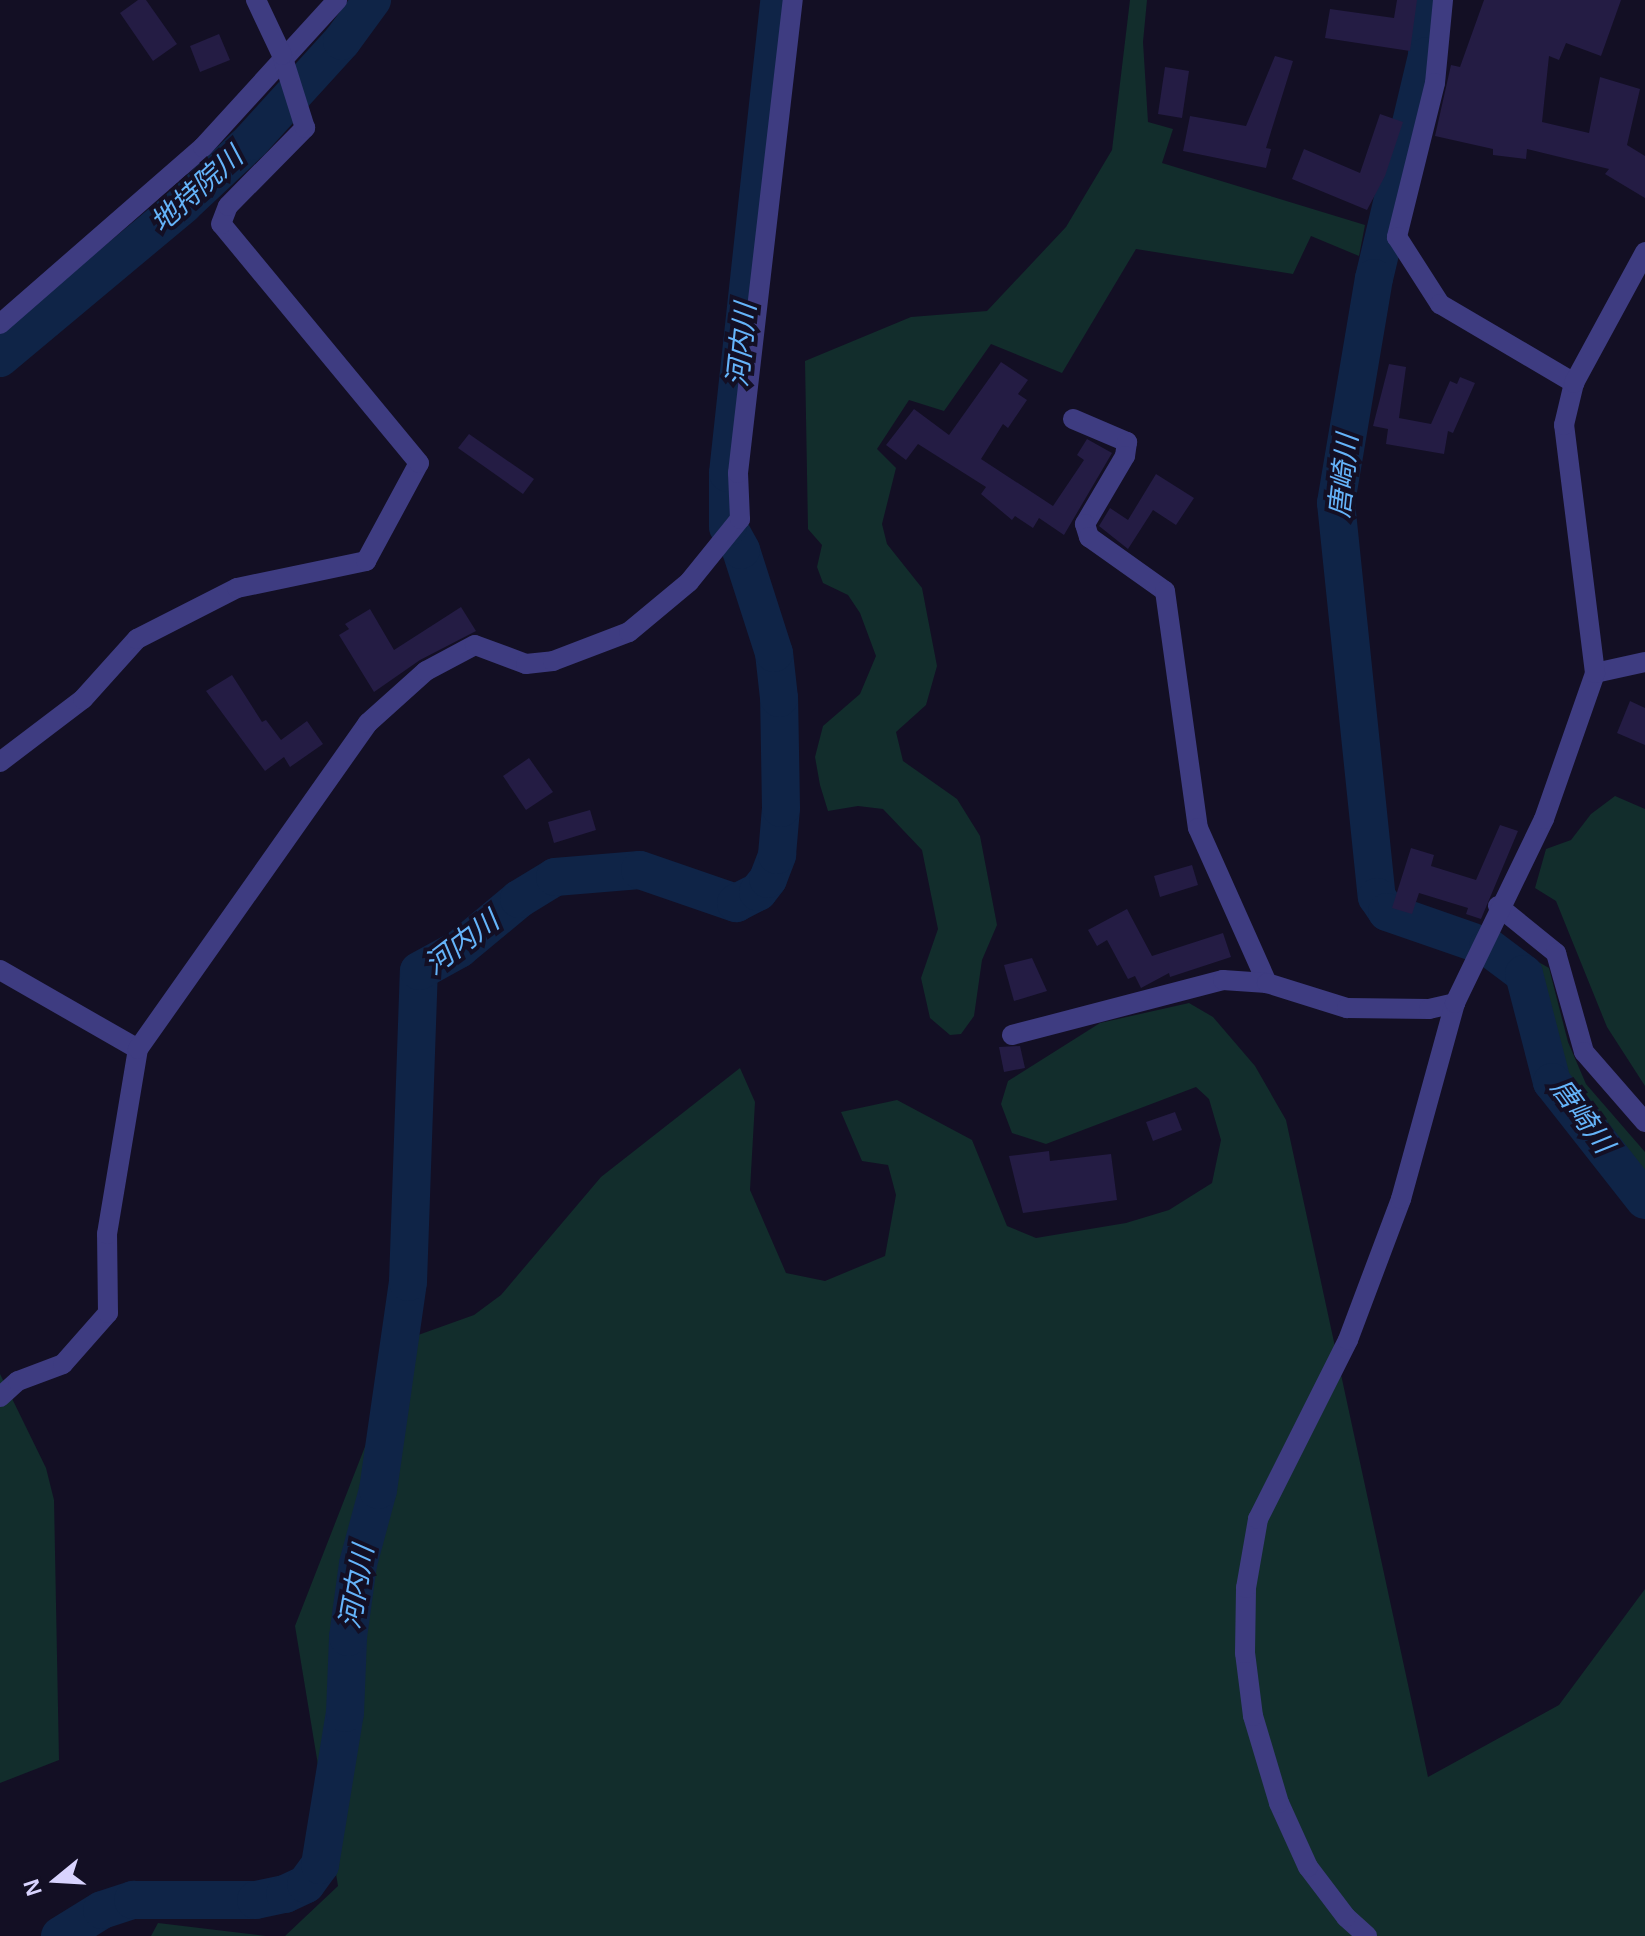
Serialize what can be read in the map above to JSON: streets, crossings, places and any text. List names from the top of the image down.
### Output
{
  "water": ["地持院川", "河内川", "唐崎川"],
  "north": "left"
}
